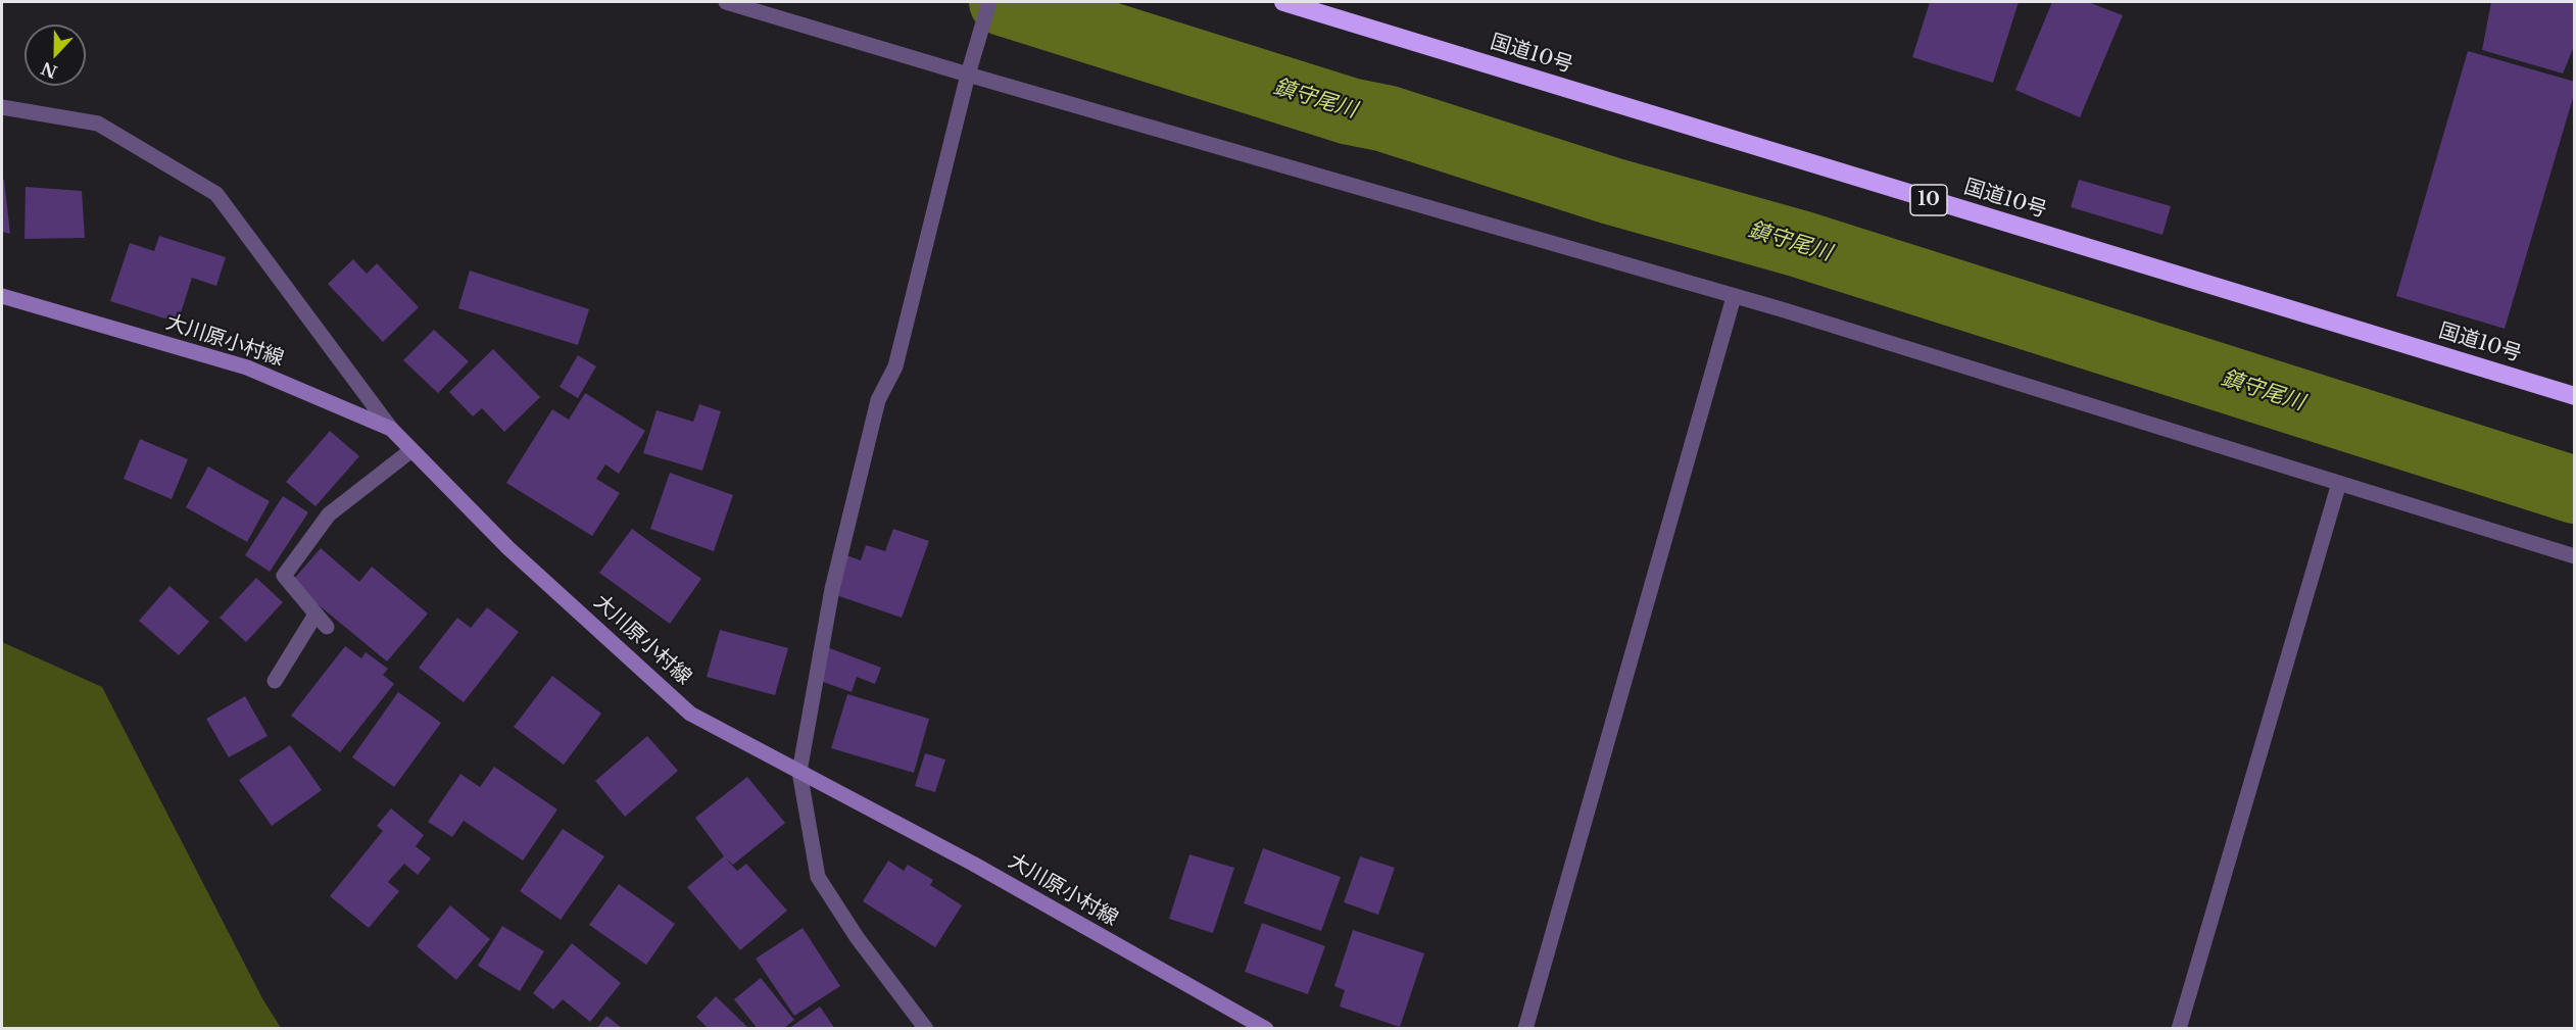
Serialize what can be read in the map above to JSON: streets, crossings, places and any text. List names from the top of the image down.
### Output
{
  "streets": {
    "highway": ["国道10号", "10"],
    "main road": ["大川原小村線"]
  },
  "water": ["鎮守尾川"],
  "north": "bottom"
}
